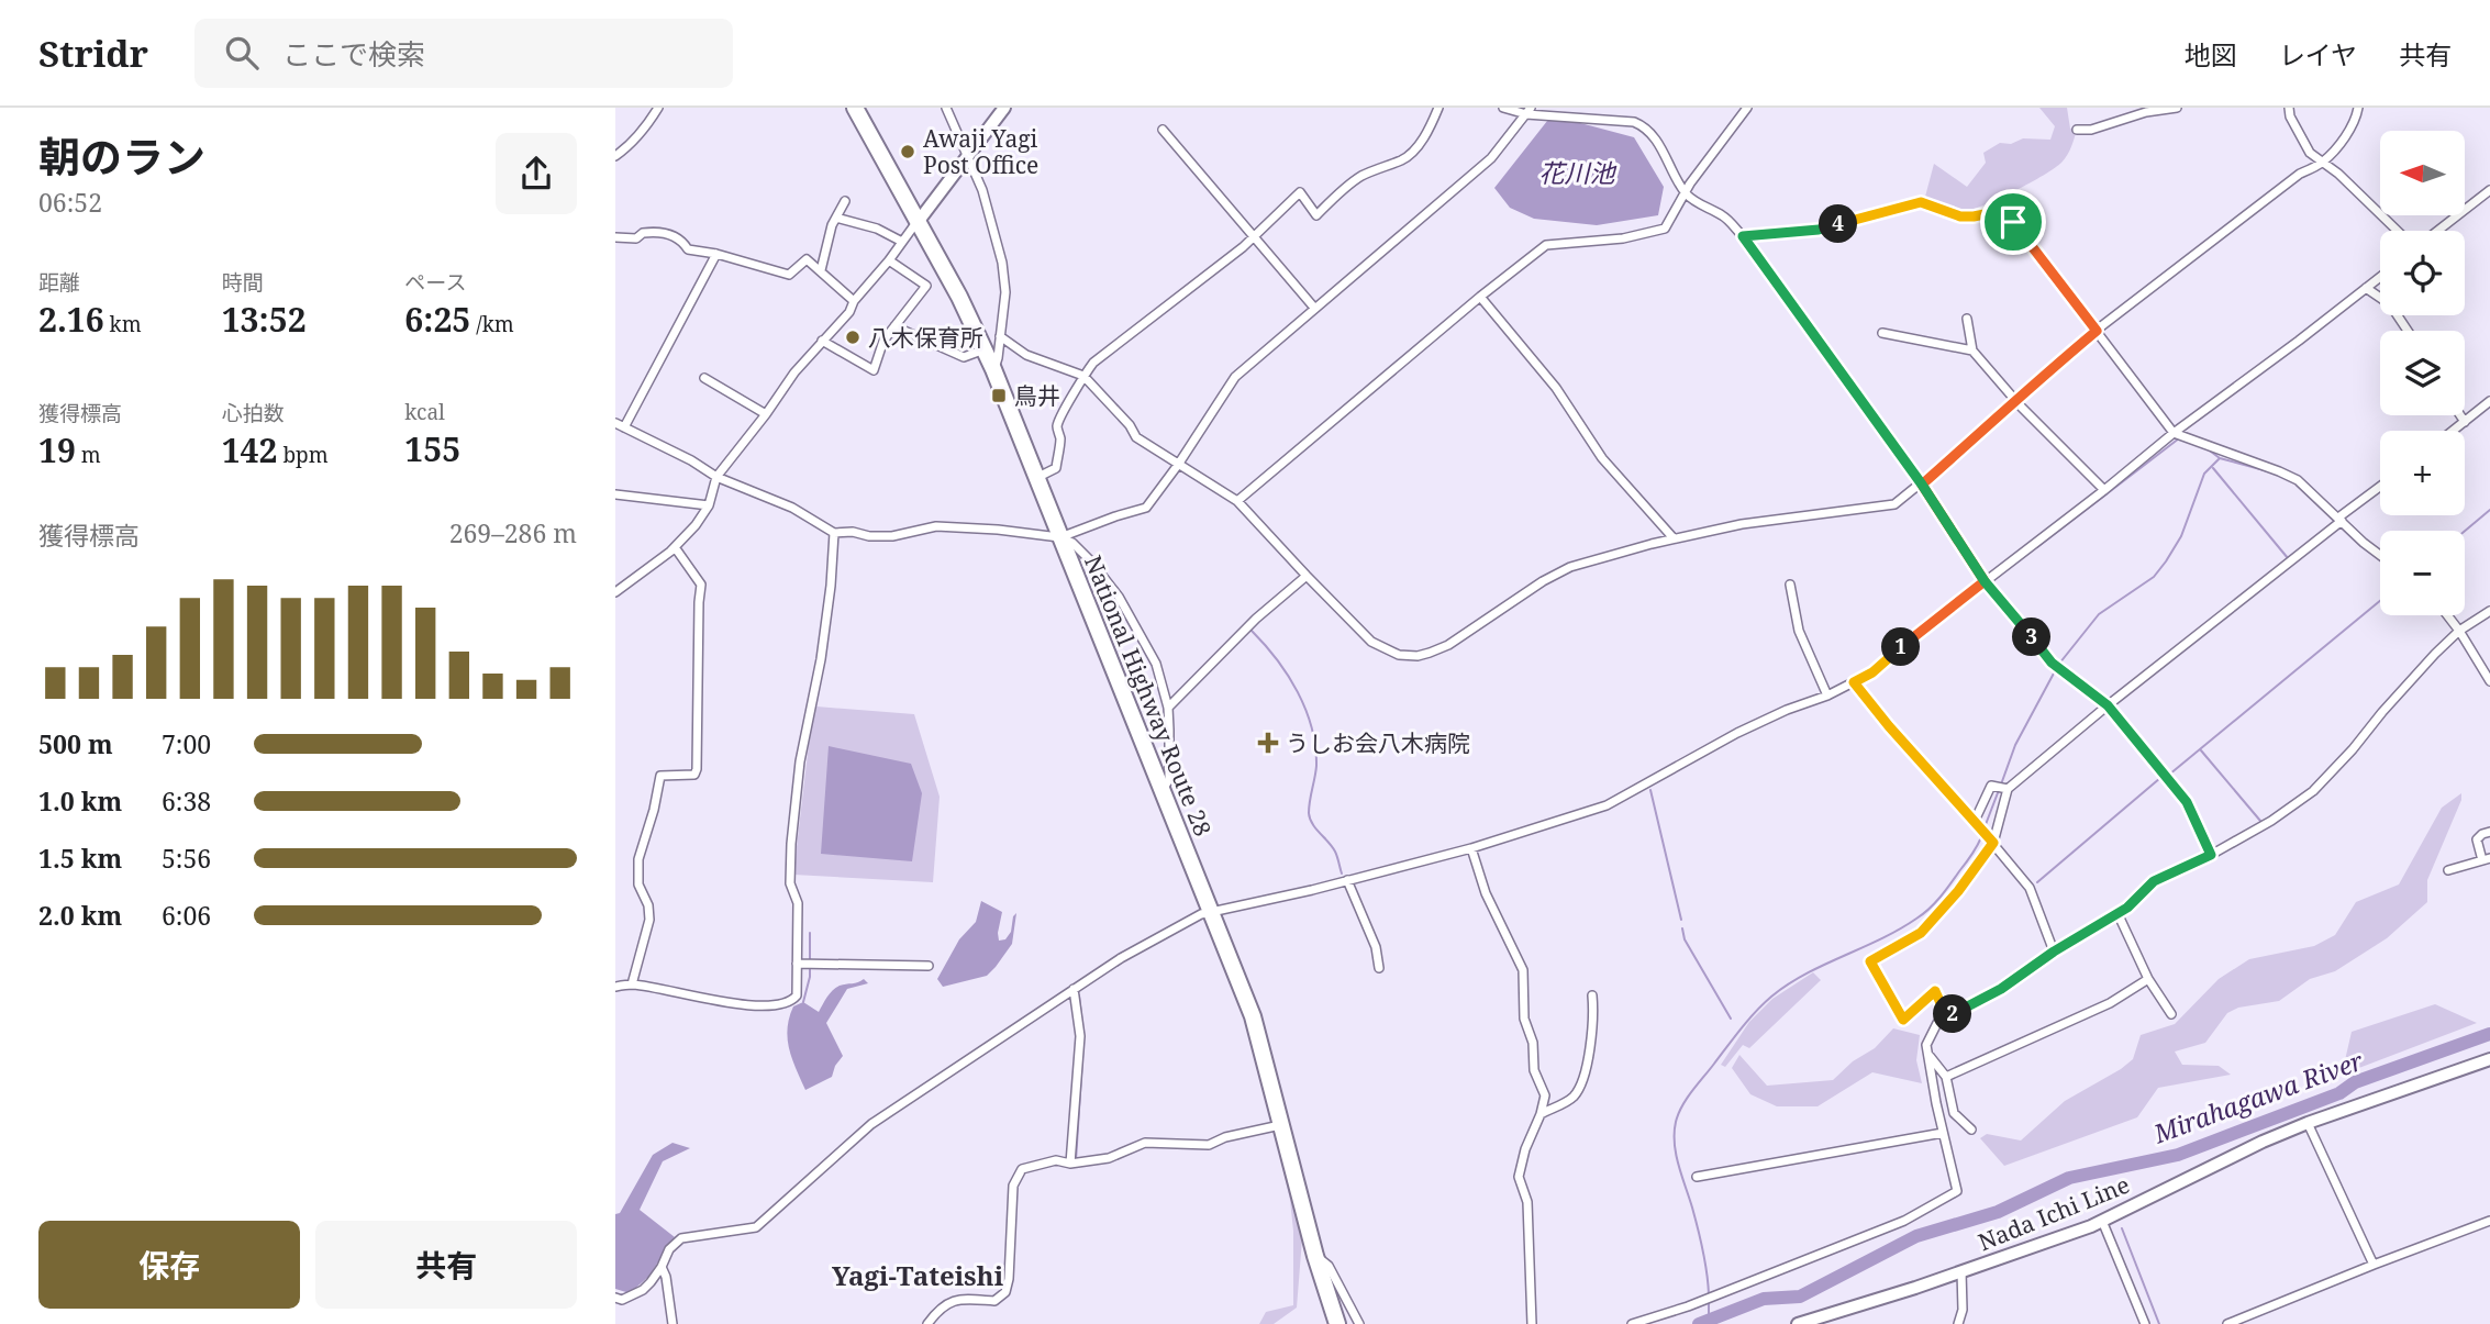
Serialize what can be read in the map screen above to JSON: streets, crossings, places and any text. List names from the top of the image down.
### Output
{
  "streets": {
    "highway": ["National Highway Route 28"],
    "main road": ["Nada Ichi Line"]
  },
  "districts": ["Yagi-Tateishi"],
  "water": ["花川池", "Mirahagawa River"],
  "places": {
    "other": ["Awaji Yagi Post Office", "八木保育所"],
    "transit": ["鳥井"],
    "health": ["うしお会八木病院"]
  },
  "north": "left",
  "page": {
    "header": "Stridr",
    "search": "ここで検索",
    "nav": ["地図", "レイヤ", "共有"],
    "heading": ["朝のラン", "06:52"],
    "map_buttons": ["+", "−"],
    "pins": [
      "4",
      "3",
      "1",
      "2"
    ],
    "stats": [
      ["距離", "2.16 km"],
      ["時間", "13:52"],
      ["ペース", "6:25 /km"],
      ["獲得標高", "19 m"],
      ["心拍数", "142 bpm"],
      ["kcal", "155"]
    ],
    "chart": ["獲得標高", "269–286 m"],
    "list": [
      {
        "name": "500 m",
        "note": "7:00"
      },
      {
        "name": "1.0 km",
        "note": "6:38"
      },
      {
        "name": "1.5 km",
        "note": "5:56"
      },
      {
        "name": "2.0 km",
        "note": "6:06"
      }
    ],
    "buttons": ["保存", "共有"]
  }
}
